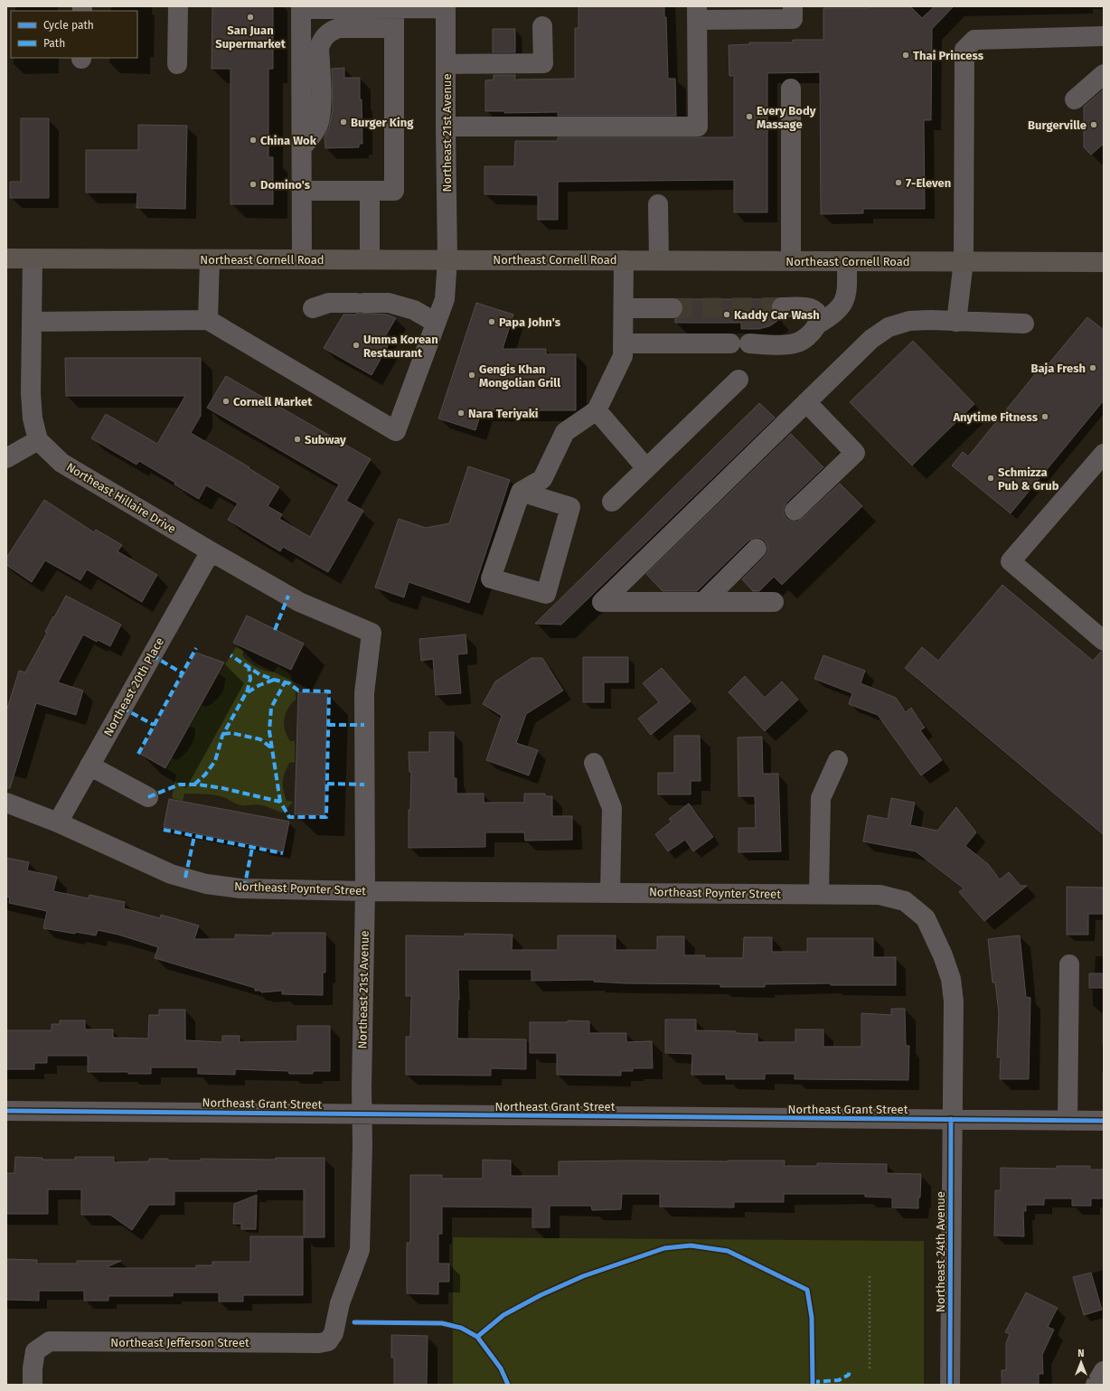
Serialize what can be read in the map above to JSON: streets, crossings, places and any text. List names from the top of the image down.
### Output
{
  "streets": {
    "highway": ["Northeast Cornell Road"],
    "street": [
      "Northeast 21st Avenue",
      "Northeast Hillaire Drive",
      "Northeast 20th Place",
      "Northeast Poynter Street",
      "Northeast Grant Street",
      "Northeast 24th Avenue",
      "Northeast Jefferson Street"
    ]
  },
  "crossings": [
    ["Northeast 21st Avenue", "Northeast Cornell Road"],
    ["Northeast 21st Avenue", "Northeast Hillaire Drive"],
    ["Northeast 21st Avenue", "Northeast Poynter Street"],
    ["Northeast 21st Avenue", "Northeast Grant Street"],
    ["Northeast 21st Avenue", "Northeast Jefferson Street"],
    ["Northeast Hillaire Drive", "Northeast 20th Place"],
    ["Northeast 20th Place", "Northeast Poynter Street"],
    ["Northeast Poynter Street", "Northeast 24th Avenue"],
    ["Northeast Grant Street", "Northeast 24th Avenue"]
  ],
  "places": [
    "San Juan Supermarket",
    "Thai Princess",
    "Every Body Massage",
    "Burger King",
    "Burgerville",
    "China Wok",
    "7-Eleven",
    "Domino's",
    "Kaddy Car Wash",
    "Papa John's",
    "Umma Korean Restaurant",
    "Baja Fresh",
    "Gengis Khan Mongolian Grill",
    "Cornell Market",
    "Nara Teriyaki",
    "Anytime Fitness",
    "Subway",
    "Schmizza Pub & Grub"
  ],
  "legend": ["Cycle path", "Path"],
  "north": "top"
}
